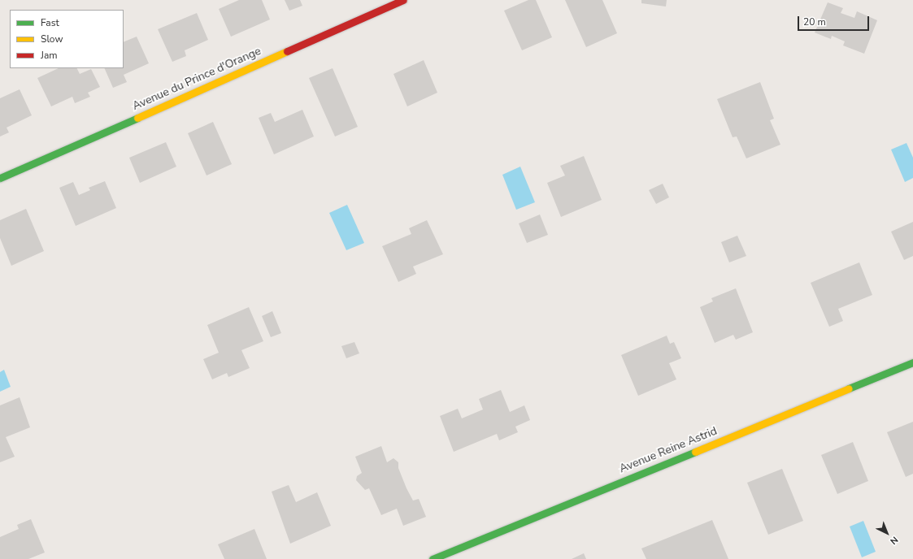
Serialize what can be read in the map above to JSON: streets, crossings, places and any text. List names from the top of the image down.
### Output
{
  "streets": {
    "street": ["Avenue du Prince d'Orange", "Avenue Reine Astrid"]
  },
  "legend": ["Fast", "Slow", "Jam"],
  "scale_bar": "20 m",
  "north": "bottom right"
}
